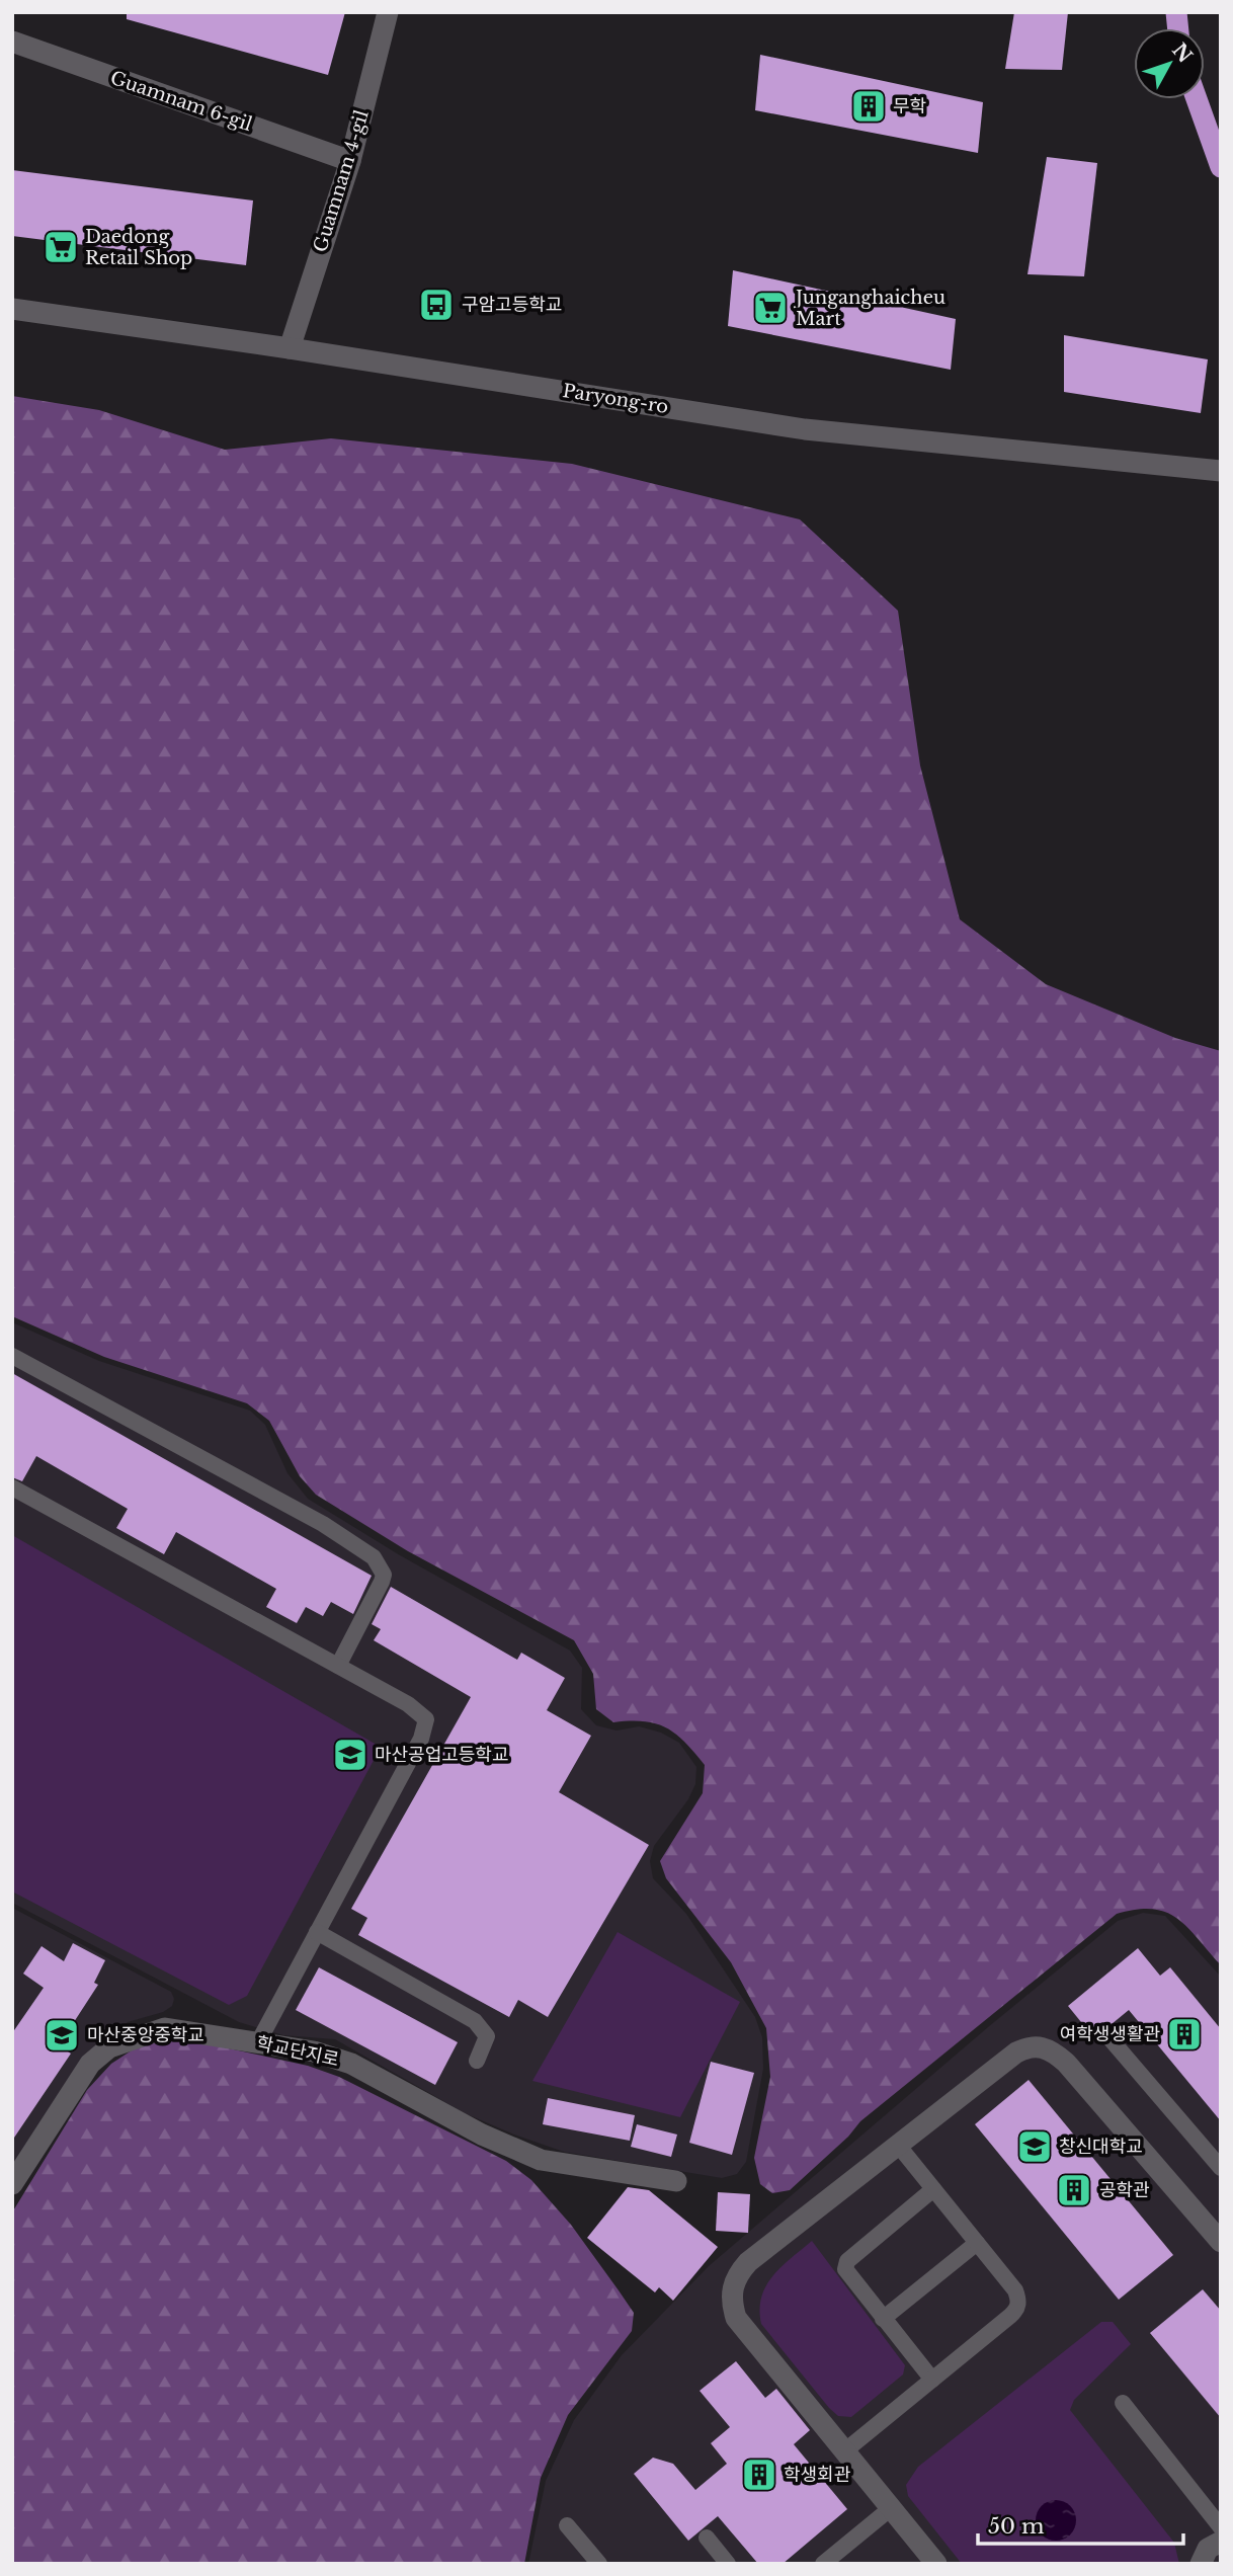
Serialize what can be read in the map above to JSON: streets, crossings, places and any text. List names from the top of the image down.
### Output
{
  "streets": {
    "street": [
      "Guamnam 6-gil",
      "Guamnam 4-gil",
      "Paryong-ro",
      "학교단지로"
    ]
  },
  "crossings": [
    ["Guamnam 6-gil", "Guamnam 4-gil"],
    ["Guamnam 4-gil", "Paryong-ro"]
  ],
  "places": {
    "building": [
      "무학",
      "여학생생활관",
      "공학관",
      "학생회관"
    ],
    "supermarket": ["Daedong Retail Shop", "Junganghaicheu Mart"],
    "bus stop": ["구암고등학교"],
    "school or university": ["마산공업고등학교", "마산중앙중학교", "창신대학교"]
  },
  "scale_bar": "50 m",
  "north": "top right"
}
